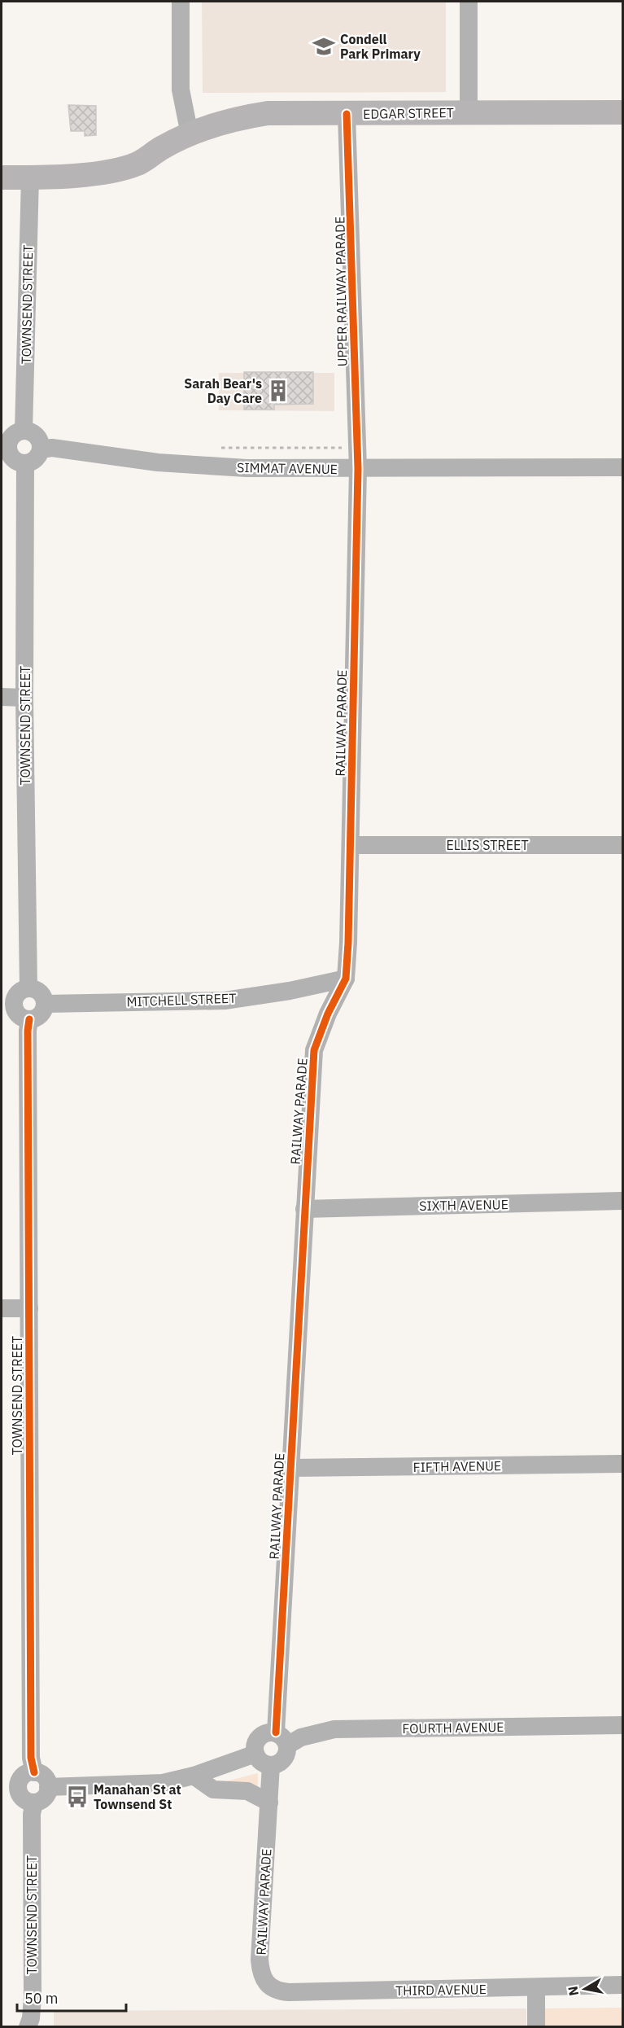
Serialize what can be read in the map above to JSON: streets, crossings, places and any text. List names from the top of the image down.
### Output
{
  "streets": {
    "main road": ["EDGAR STREET"],
    "street": [
      "UPPER RAILWAY PARADE",
      "TOWNSEND STREET",
      "SIMMAT AVENUE",
      "RAILWAY PARADE",
      "ELLIS STREET",
      "MITCHELL STREET",
      "SIXTH AVENUE",
      "FIFTH AVENUE",
      "FOURTH AVENUE",
      "THIRD AVENUE"
    ]
  },
  "crossings": [
    ["EDGAR STREET", "UPPER RAILWAY PARADE"],
    ["EDGAR STREET", "TOWNSEND STREET"],
    ["UPPER RAILWAY PARADE", "SIMMAT AVENUE"],
    ["UPPER RAILWAY PARADE", "RAILWAY PARADE"],
    ["TOWNSEND STREET", "SIMMAT AVENUE"],
    ["TOWNSEND STREET", "MITCHELL STREET"],
    ["SIMMAT AVENUE", "RAILWAY PARADE"],
    ["RAILWAY PARADE", "ELLIS STREET"],
    ["RAILWAY PARADE", "MITCHELL STREET"],
    ["RAILWAY PARADE", "SIXTH AVENUE"],
    ["RAILWAY PARADE", "FIFTH AVENUE"],
    ["RAILWAY PARADE", "FOURTH AVENUE"],
    ["RAILWAY PARADE", "THIRD AVENUE"]
  ],
  "places": {
    "school or university": ["Condell Park Primary"],
    "building": ["Sarah Bear's Day Care"],
    "bus stop": ["Manahan St at Townsend St"]
  },
  "scale_bar": "50 m",
  "north": "left"
}
